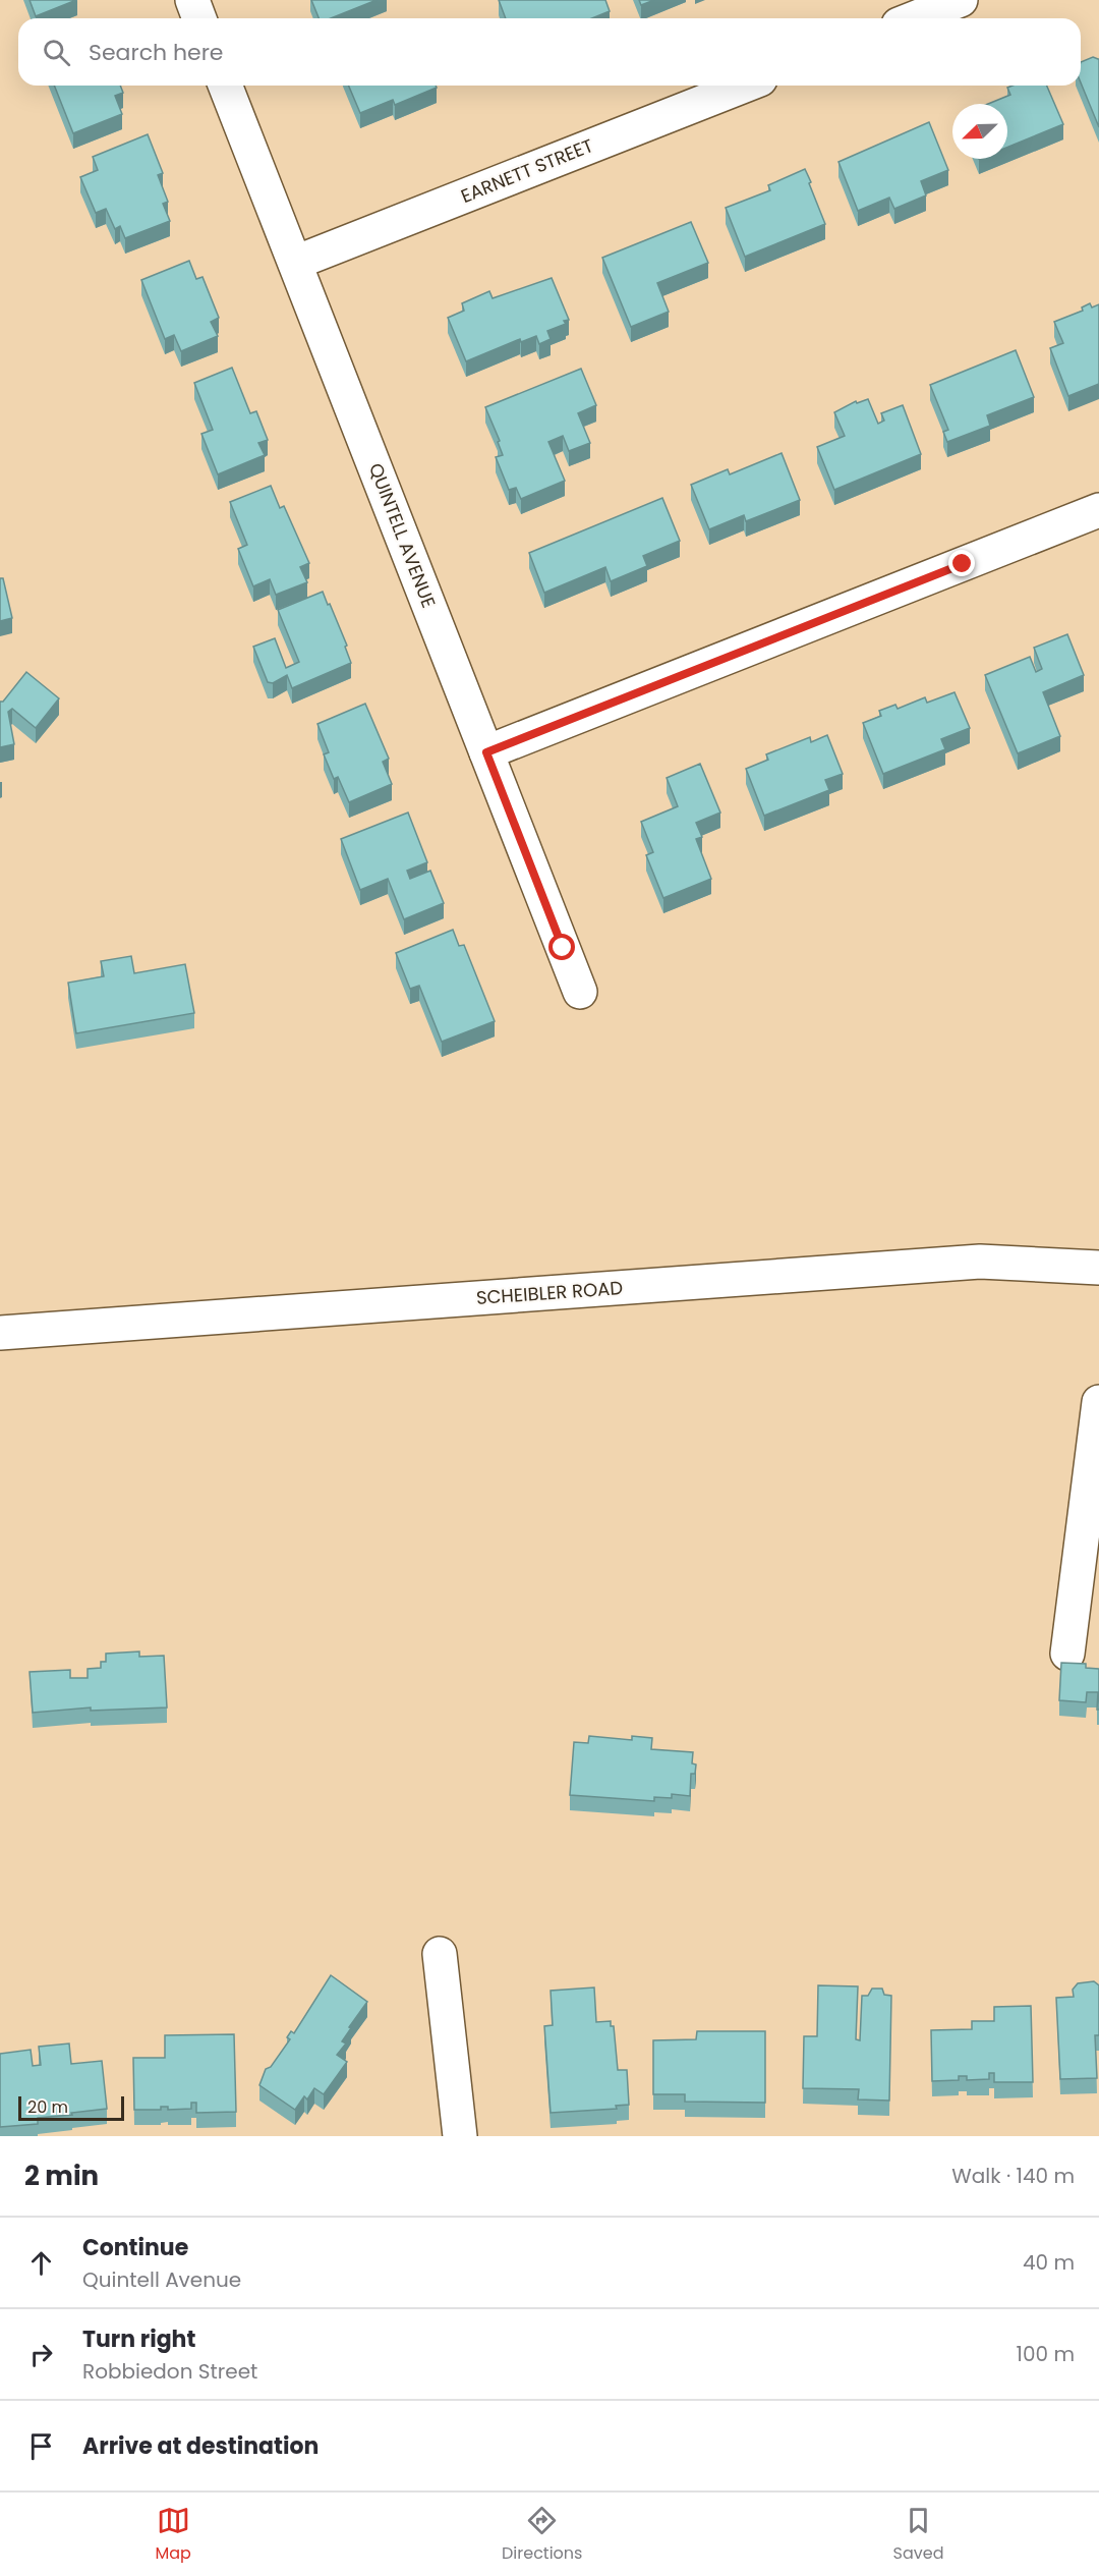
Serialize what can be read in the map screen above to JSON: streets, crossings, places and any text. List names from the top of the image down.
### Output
{
  "streets": {
    "street": ["EARNETT STREET", "QUINTELL AVENUE", "SCHEIBLER ROAD"]
  },
  "crossings": [
    ["EARNETT STREET", "QUINTELL AVENUE"]
  ],
  "scale_bar": "20 m",
  "north": "bottom left",
  "page": {
    "search": "Search here",
    "scale": "20 m",
    "heading": ["2 min", "Walk · 140 m"],
    "list": [
      ["Continue", "Quintell Avenue", "40 m"],
      ["Turn right", "Robbiedon Street", "100 m"],
      "Arrive at destination"
    ],
    "nav": ["Map", "Directions", "Saved"]
  }
}
